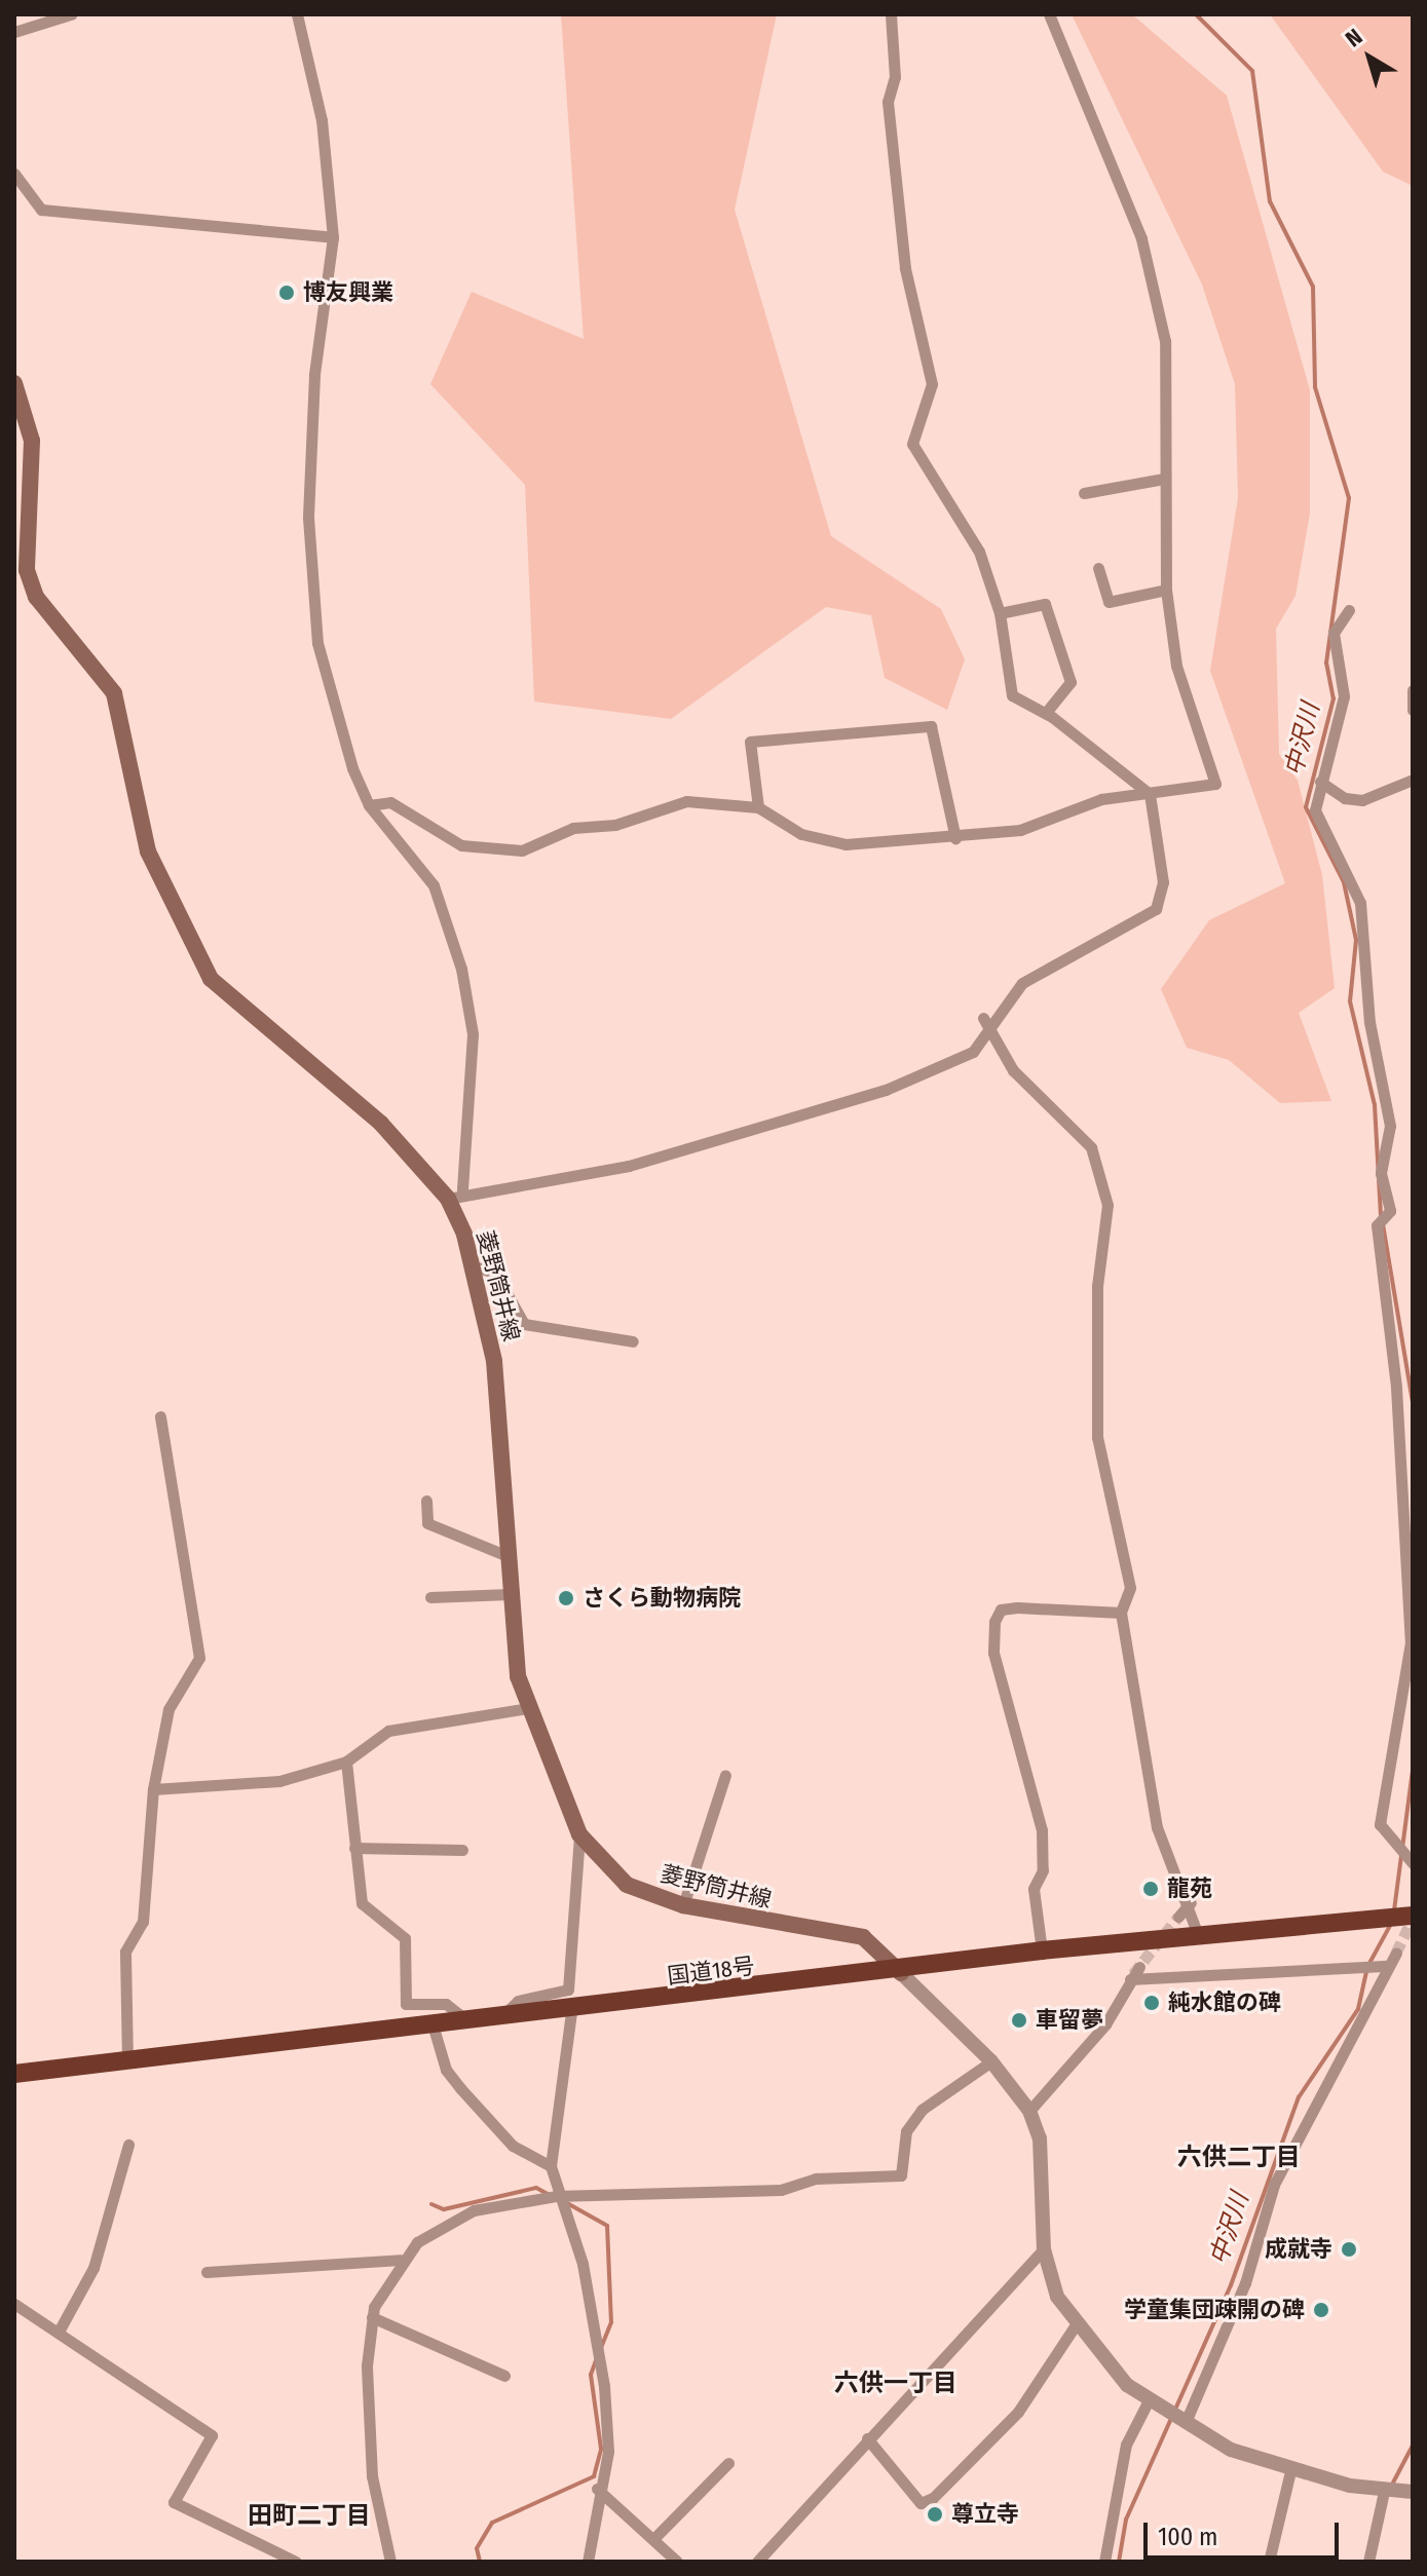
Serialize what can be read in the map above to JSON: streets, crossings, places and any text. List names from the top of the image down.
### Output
{
  "streets": {
    "highway": ["国道18号"],
    "main road": ["菱野筒井線"]
  },
  "crossings": [
    ["菱野筒井線", "国道18号"]
  ],
  "districts": ["六供二丁目", "六供一丁目", "田町二丁目"],
  "water": ["中沢川"],
  "places": [
    "博友興業",
    "さくら動物病院",
    "龍苑",
    "純水館の碑",
    "車留夢",
    "成就寺",
    "学童集団疎開の碑",
    "尊立寺"
  ],
  "scale_bar": "100 m",
  "north": "top left"
}
